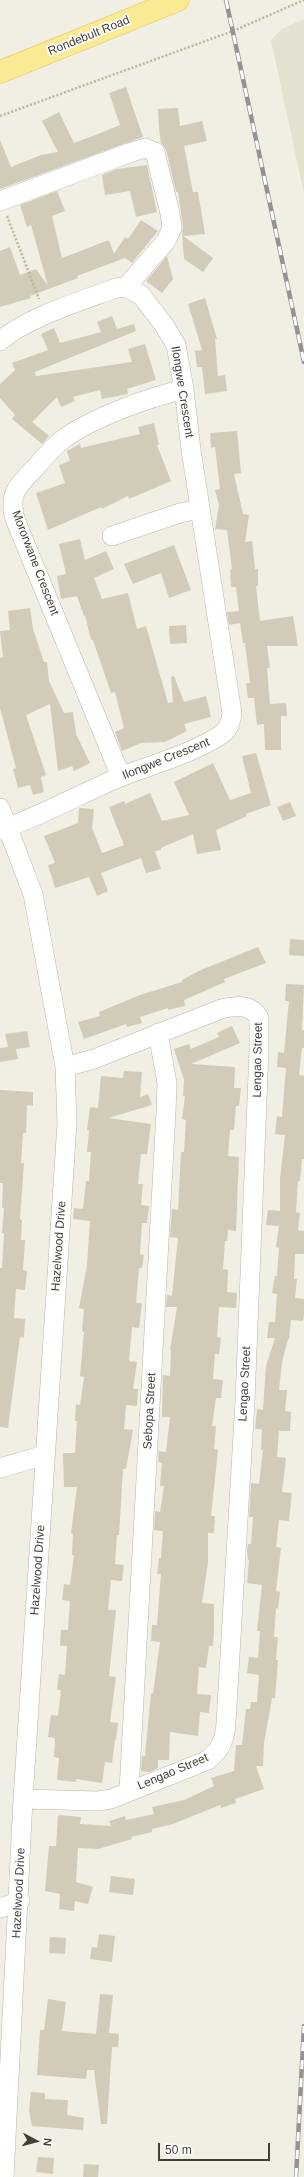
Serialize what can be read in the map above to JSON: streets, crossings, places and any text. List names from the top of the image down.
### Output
{
  "streets": {
    "main road": ["Rondebult Road"],
    "street": [
      "Ilongwe Crescent",
      "Mororwane Crescent",
      "Lengao Street",
      "Hazelwood Drive",
      "Sebopa Street"
    ]
  },
  "crossings": [
    ["Ilongwe Crescent", "Mororwane Crescent"],
    ["Ilongwe Crescent", "Hazelwood Drive"],
    ["Lengao Street", "Hazelwood Drive"],
    ["Lengao Street", "Sebopa Street"]
  ],
  "scale_bar": "50 m",
  "north": "right"
}
